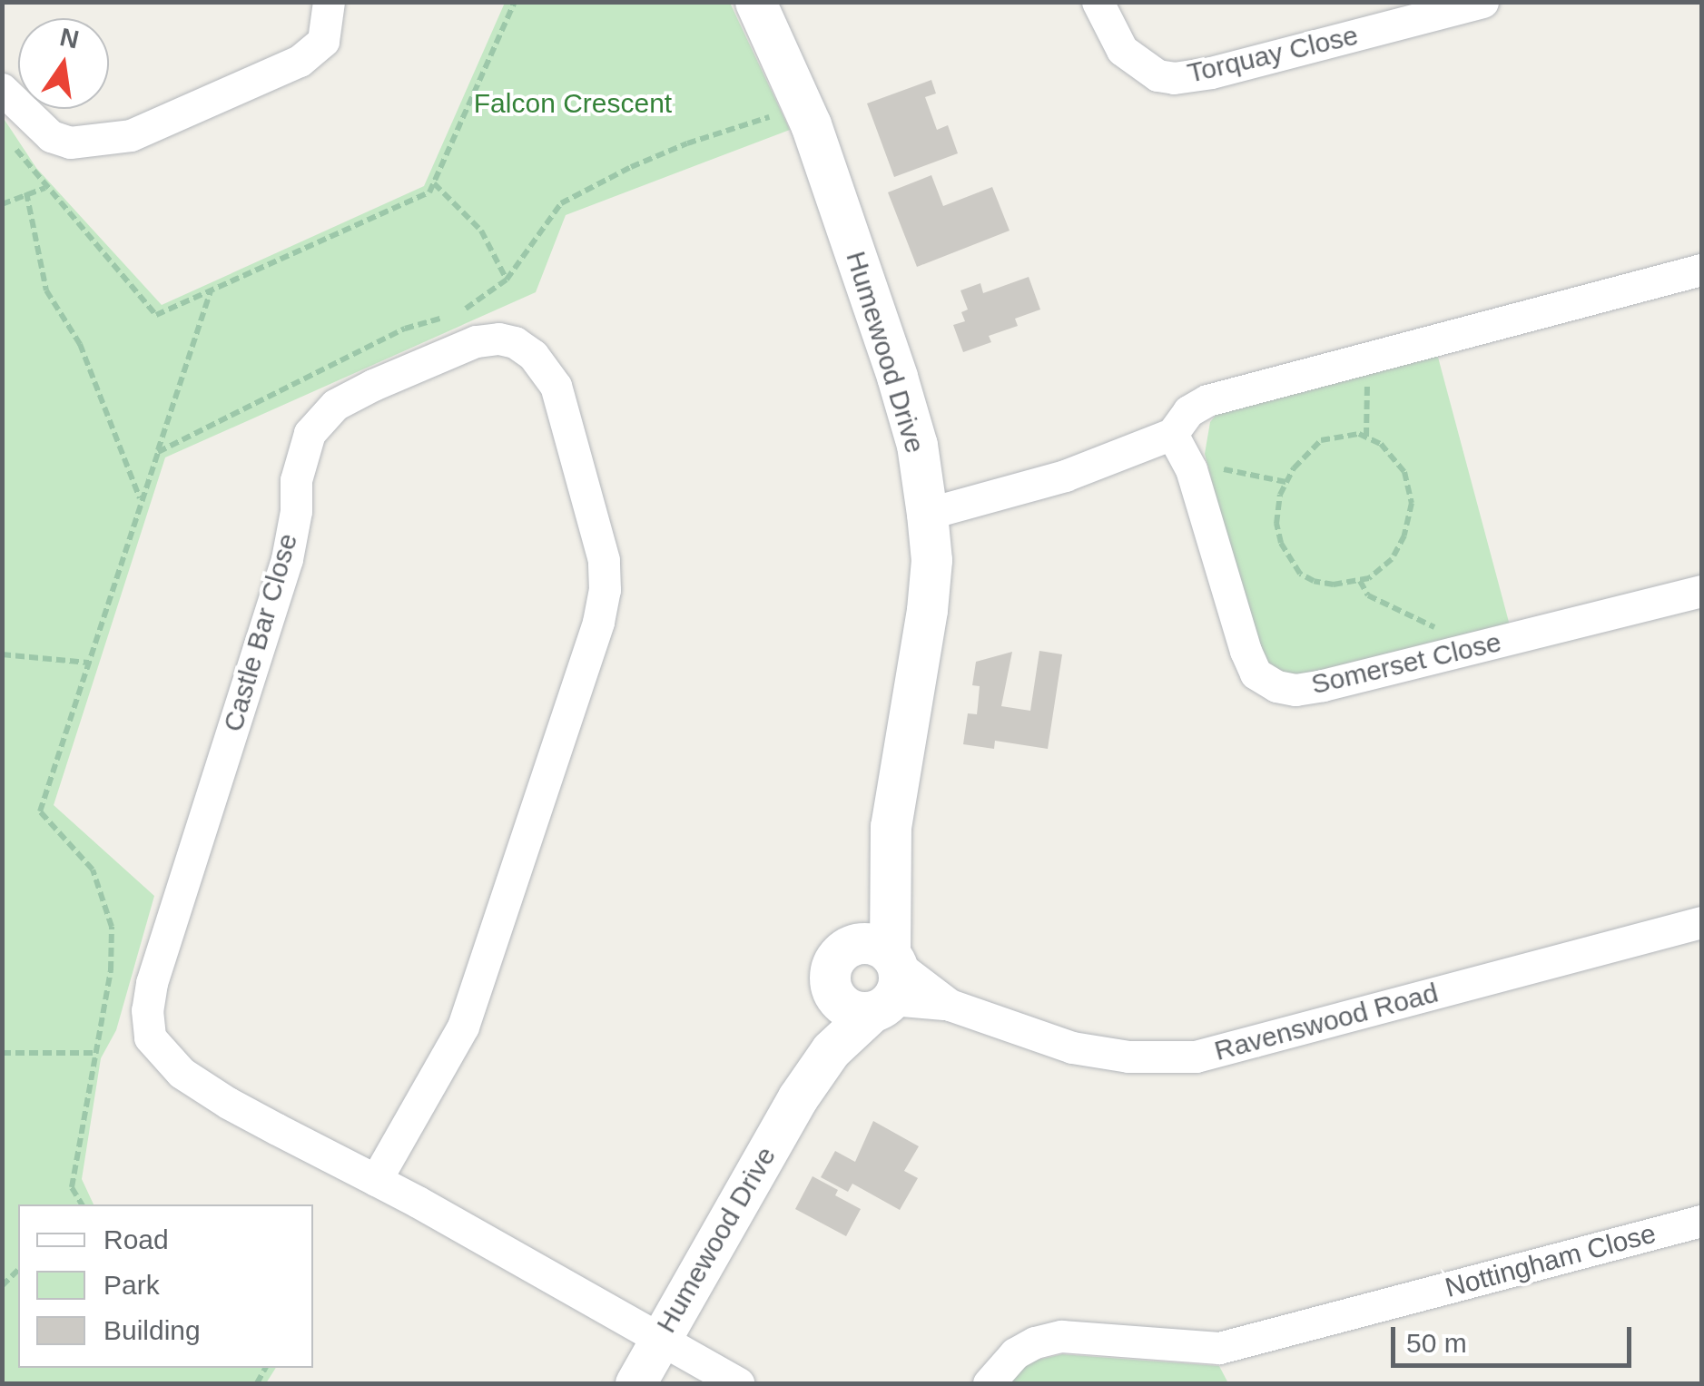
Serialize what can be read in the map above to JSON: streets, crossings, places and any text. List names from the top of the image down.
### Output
{
  "streets": {
    "street": [
      "Torquay Close",
      "Humewood Drive",
      "Castle Bar Close",
      "Somerset Close",
      "Ravenswood Road",
      "Nottingham Close"
    ]
  },
  "crossings": [
    ["Humewood Drive", "Castle Bar Close"],
    ["Humewood Drive", "Ravenswood Road"]
  ],
  "parks": ["Falcon Crescent"],
  "legend": ["Road", "Park", "Building"],
  "scale_bar": "50 m",
  "north": "top"
}
